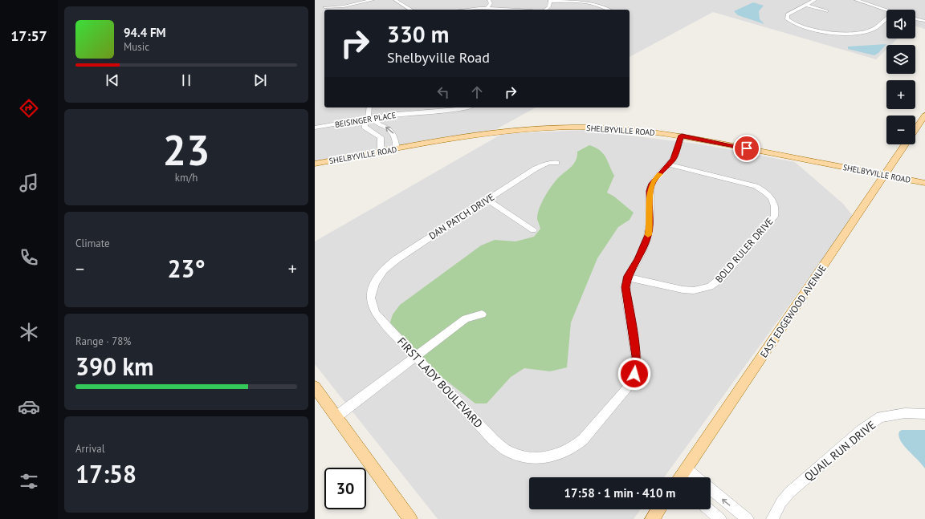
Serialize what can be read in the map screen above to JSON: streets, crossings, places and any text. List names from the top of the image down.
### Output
{
  "streets": {
    "main road": ["SHELBYVILLE ROAD", "EAST EDGEWOOD AVENUE"],
    "street": [
      "BEISINGER PLACE",
      "DAN PATCH DRIVE",
      "BOLD RULER DRIVE",
      "FIRST LADY BOULEVARD",
      "QUAIL RUN DRIVE"
    ]
  },
  "crossings": [
    ["SHELBYVILLE ROAD", "EAST EDGEWOOD AVENUE"],
    ["DAN PATCH DRIVE", "FIRST LADY BOULEVARD"],
    ["BOLD RULER DRIVE", "FIRST LADY BOULEVARD"]
  ],
  "page": {
    "tabs": "17:57",
    "map_buttons": ["+", "−"],
    "turn": ["330 m", "Shelbyville Road"],
    "song": ["94.4 FM", "Music"],
    "tile": [
      ["23", "km/h"],
      "Climate",
      ["Range · 78%", "390 km"],
      ["Arrival", "17:58"]
    ],
    "heat": ["−", "23°", "+"],
    "limit": "30",
    "trip": "17:58 · 1 min · 410 m"
  }
}
